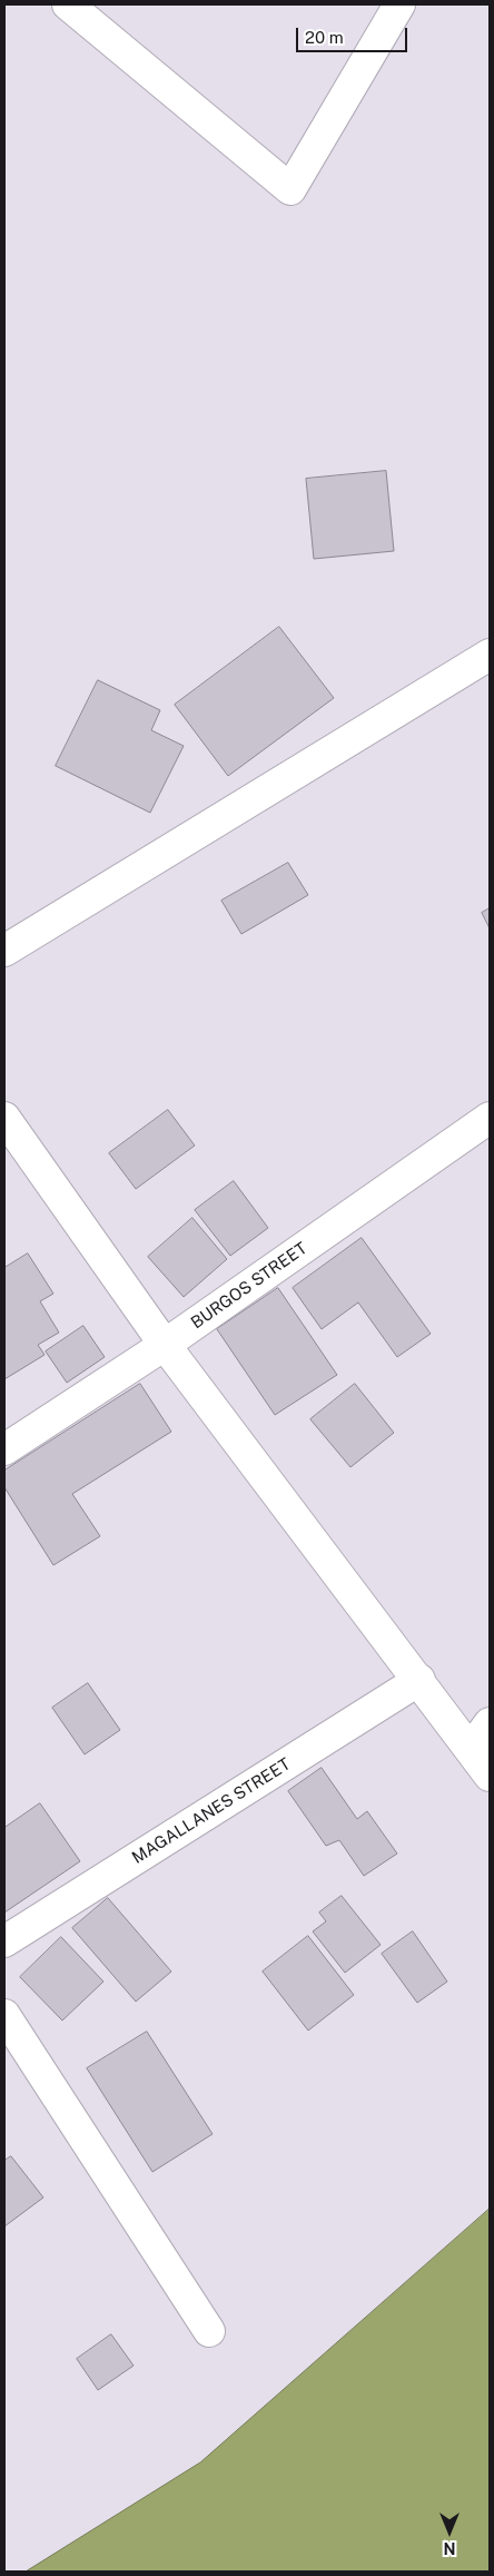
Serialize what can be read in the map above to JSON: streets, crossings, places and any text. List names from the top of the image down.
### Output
{
  "streets": {
    "street": ["BURGOS STREET", "MAGALLANES STREET"]
  },
  "scale_bar": "20 m",
  "north": "bottom"
}
